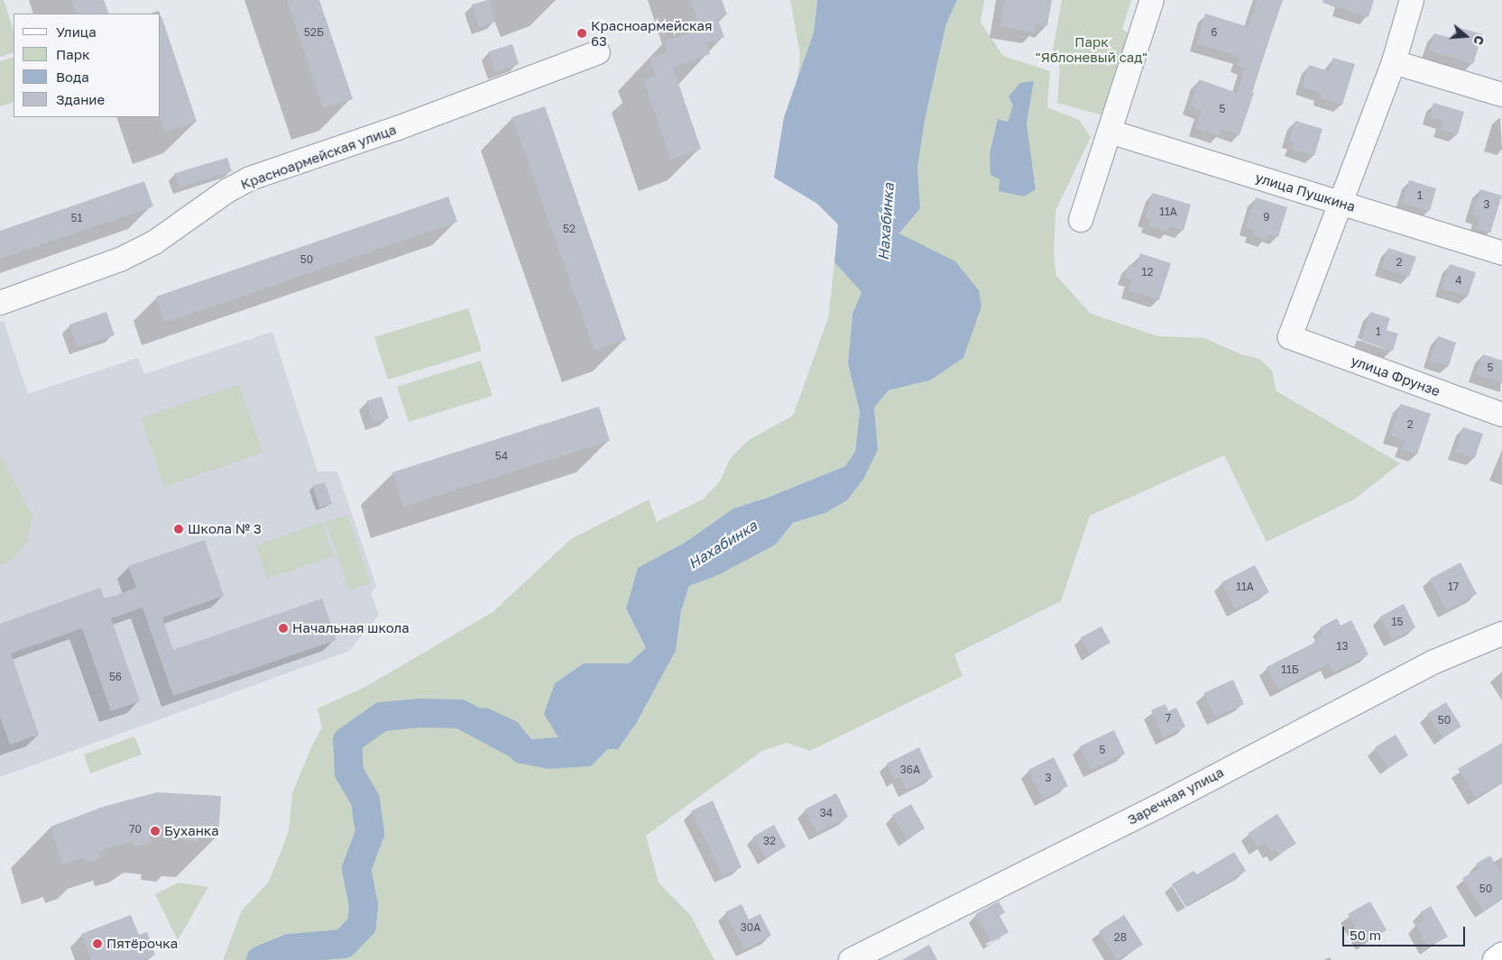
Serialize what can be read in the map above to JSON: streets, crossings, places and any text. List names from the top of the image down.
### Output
{
  "streets": {
    "street": [
      "Красноармейская улица",
      "улица Пушкина",
      "улица Фрунзе",
      "Заречная улица"
    ]
  },
  "crossings": [
    ["улица Пушкина", "улица Фрунзе"]
  ],
  "water": ["Нахабинка"],
  "parks": ["Парк \"Яблоневый сад\""],
  "places": [
    "Красноармейская 63",
    "Школа № 3",
    "Начальная школа",
    "Буханка",
    "Пятёрочка"
  ],
  "house_numbers": [
    "52Б",
    "6",
    "5",
    "1",
    "3",
    "11А",
    "9",
    "51",
    "52",
    "50",
    "2",
    "12",
    "4",
    "1",
    "5",
    "2",
    "54",
    "11А",
    "17",
    "15",
    "13",
    "11Б",
    "56",
    "7",
    "50",
    "5",
    "36А",
    "3",
    "34",
    "70",
    "32",
    "50",
    "30А",
    "28"
  ],
  "legend": [
    "Улица",
    "Парк",
    "Вода",
    "Здание"
  ],
  "scale_bar": "50 m",
  "north": "right"
}
